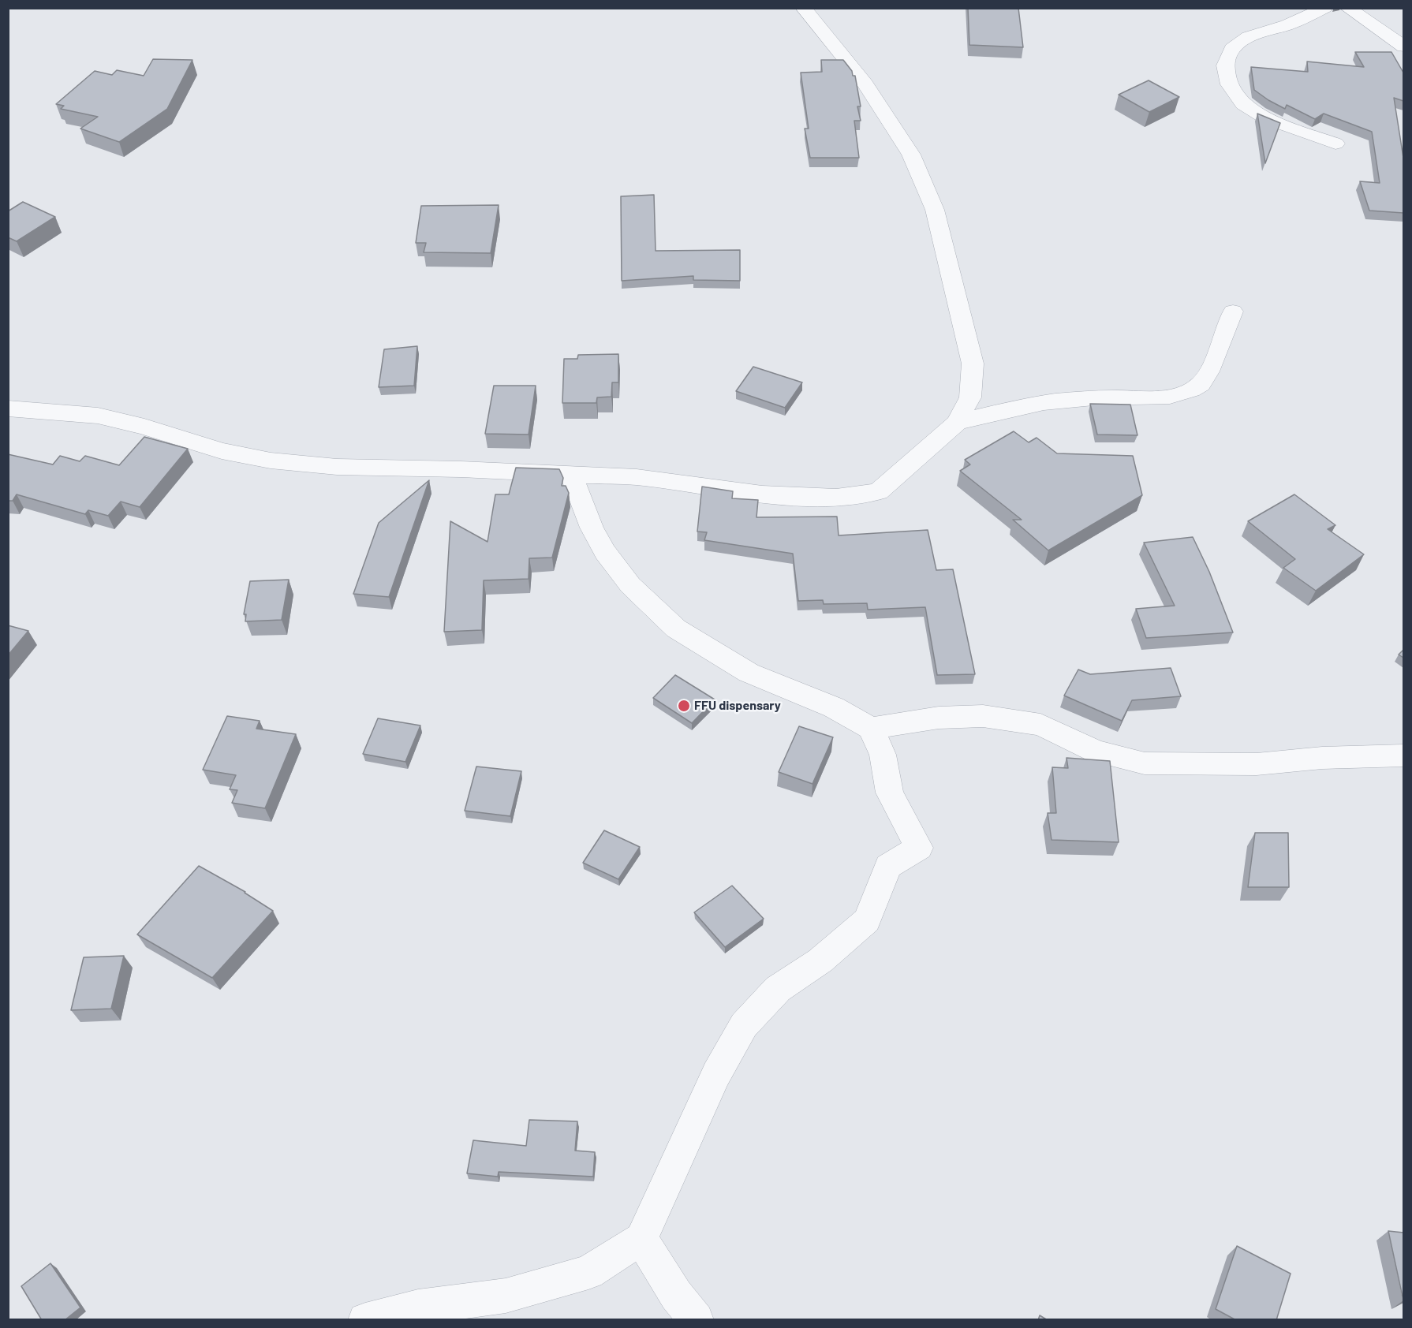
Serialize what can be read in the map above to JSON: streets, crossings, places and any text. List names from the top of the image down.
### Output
{
  "places": ["FFU dispensary"]
}
